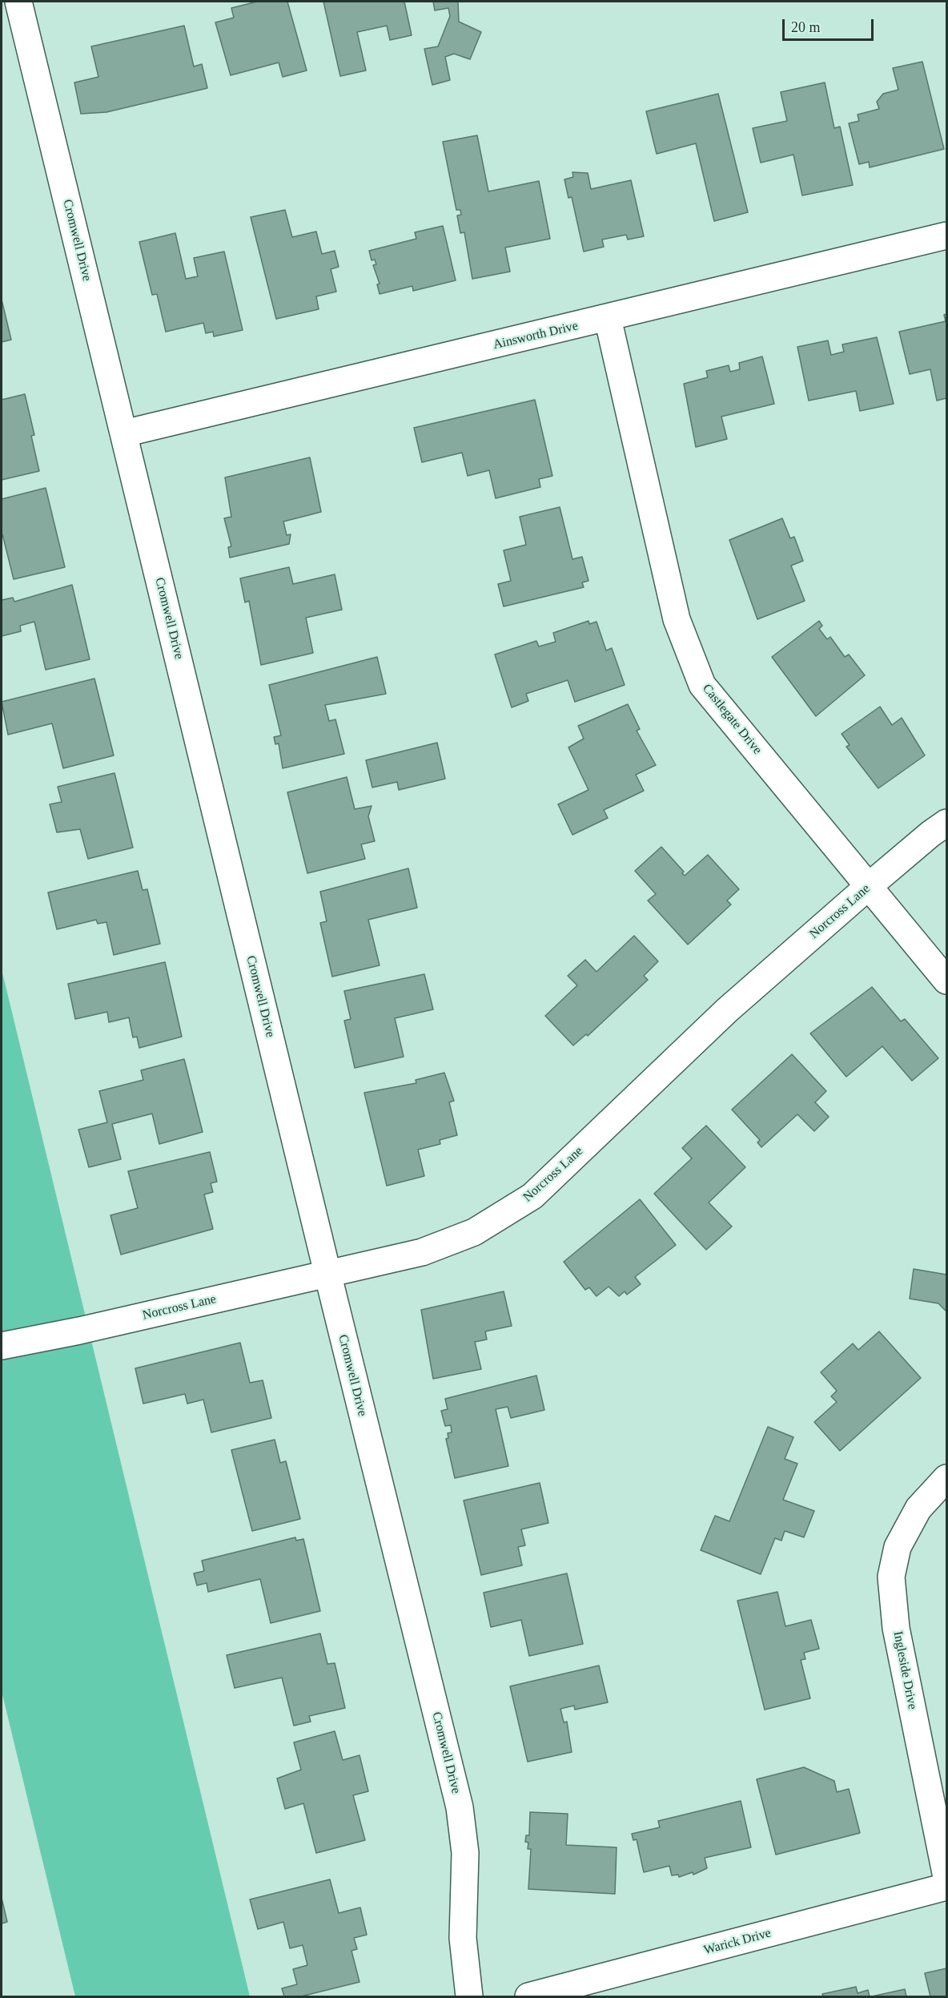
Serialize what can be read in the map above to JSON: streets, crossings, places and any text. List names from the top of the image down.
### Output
{
  "streets": {
    "street": [
      "Cromwell Drive",
      "Ainsworth Drive",
      "Castlegate Drive",
      "Norcross Lane",
      "Ingleside Drive",
      "Warick Drive"
    ]
  },
  "crossings": [
    ["Cromwell Drive", "Ainsworth Drive"],
    ["Cromwell Drive", "Norcross Lane"],
    ["Ainsworth Drive", "Castlegate Drive"],
    ["Castlegate Drive", "Norcross Lane"]
  ],
  "scale_bar": "20 m"
}
